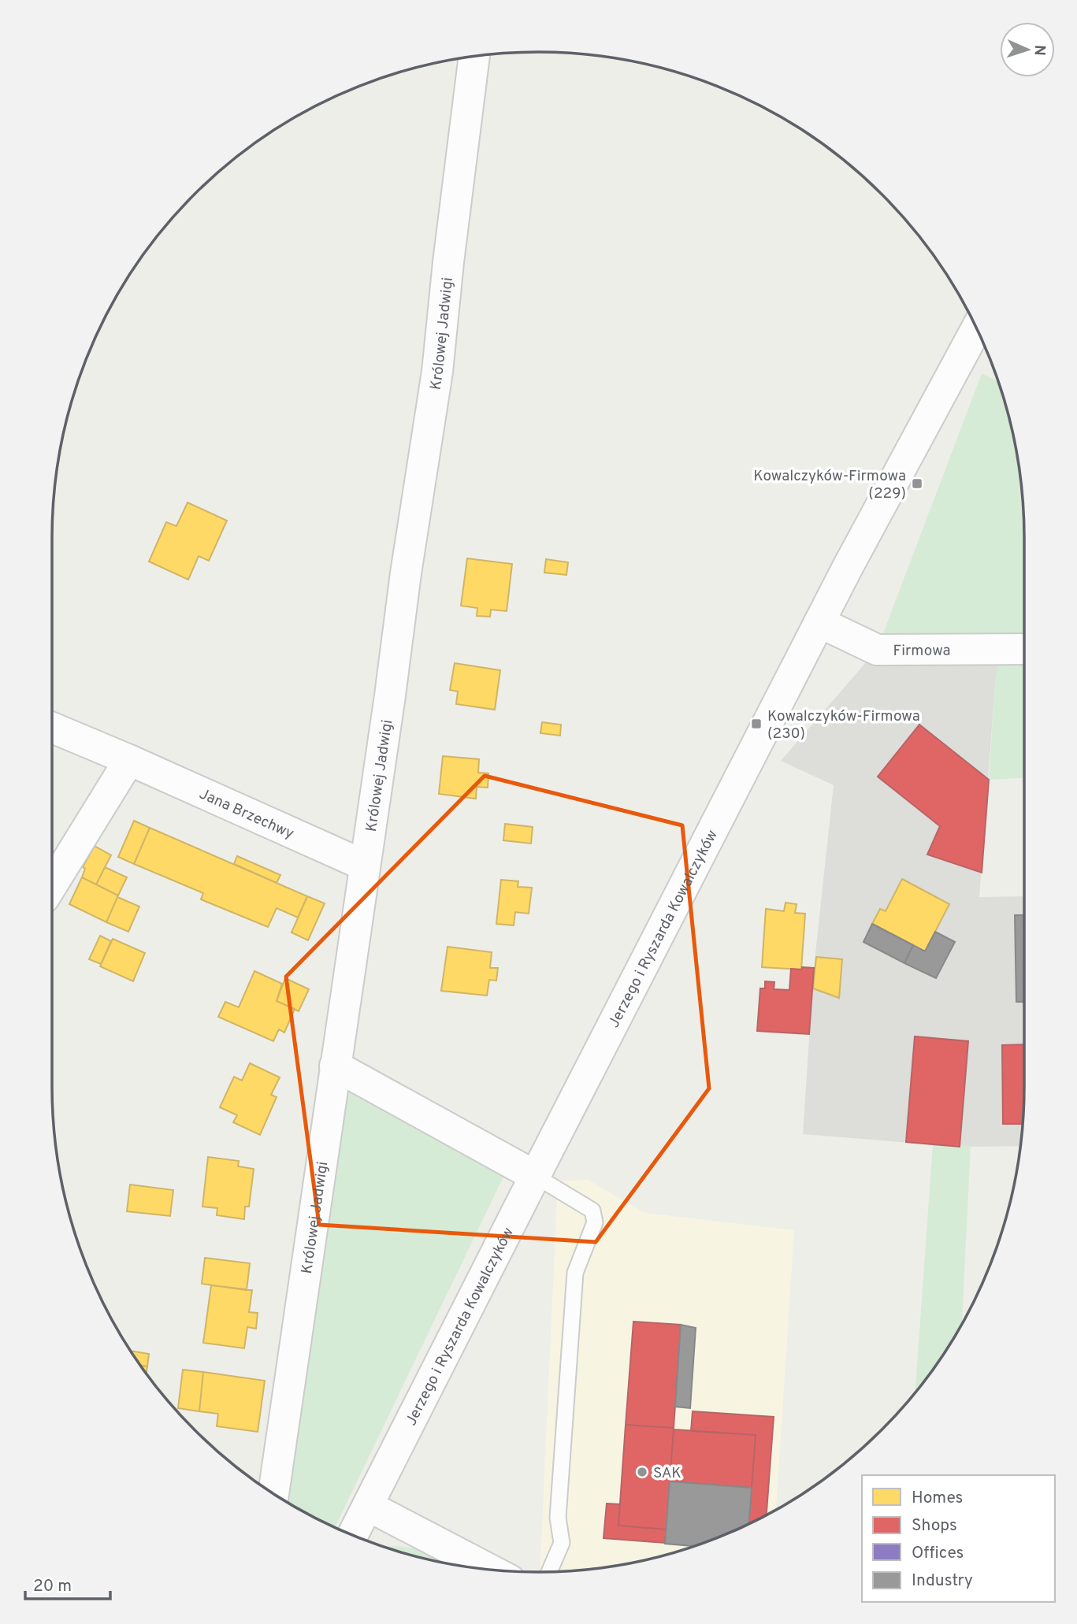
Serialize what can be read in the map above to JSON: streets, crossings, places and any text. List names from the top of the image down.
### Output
{
  "streets": {
    "street": [
      "Królowej Jadwigi",
      "Firmowa",
      "Jana Brzechwy",
      "Jerzego i Ryszarda Kowalczyków"
    ]
  },
  "crossings": [
    ["Królowej Jadwigi", "Jana Brzechwy"],
    ["Firmowa", "Jerzego i Ryszarda Kowalczyków"]
  ],
  "places": {
    "transit": ["Kowalczyków-Firmowa (229)", "Kowalczyków-Firmowa (230)"],
    "other": ["SAK"]
  },
  "legend": [
    "Homes",
    "Shops",
    "Offices",
    "Industry"
  ],
  "scale_bar": "20 m",
  "north": "right"
}
